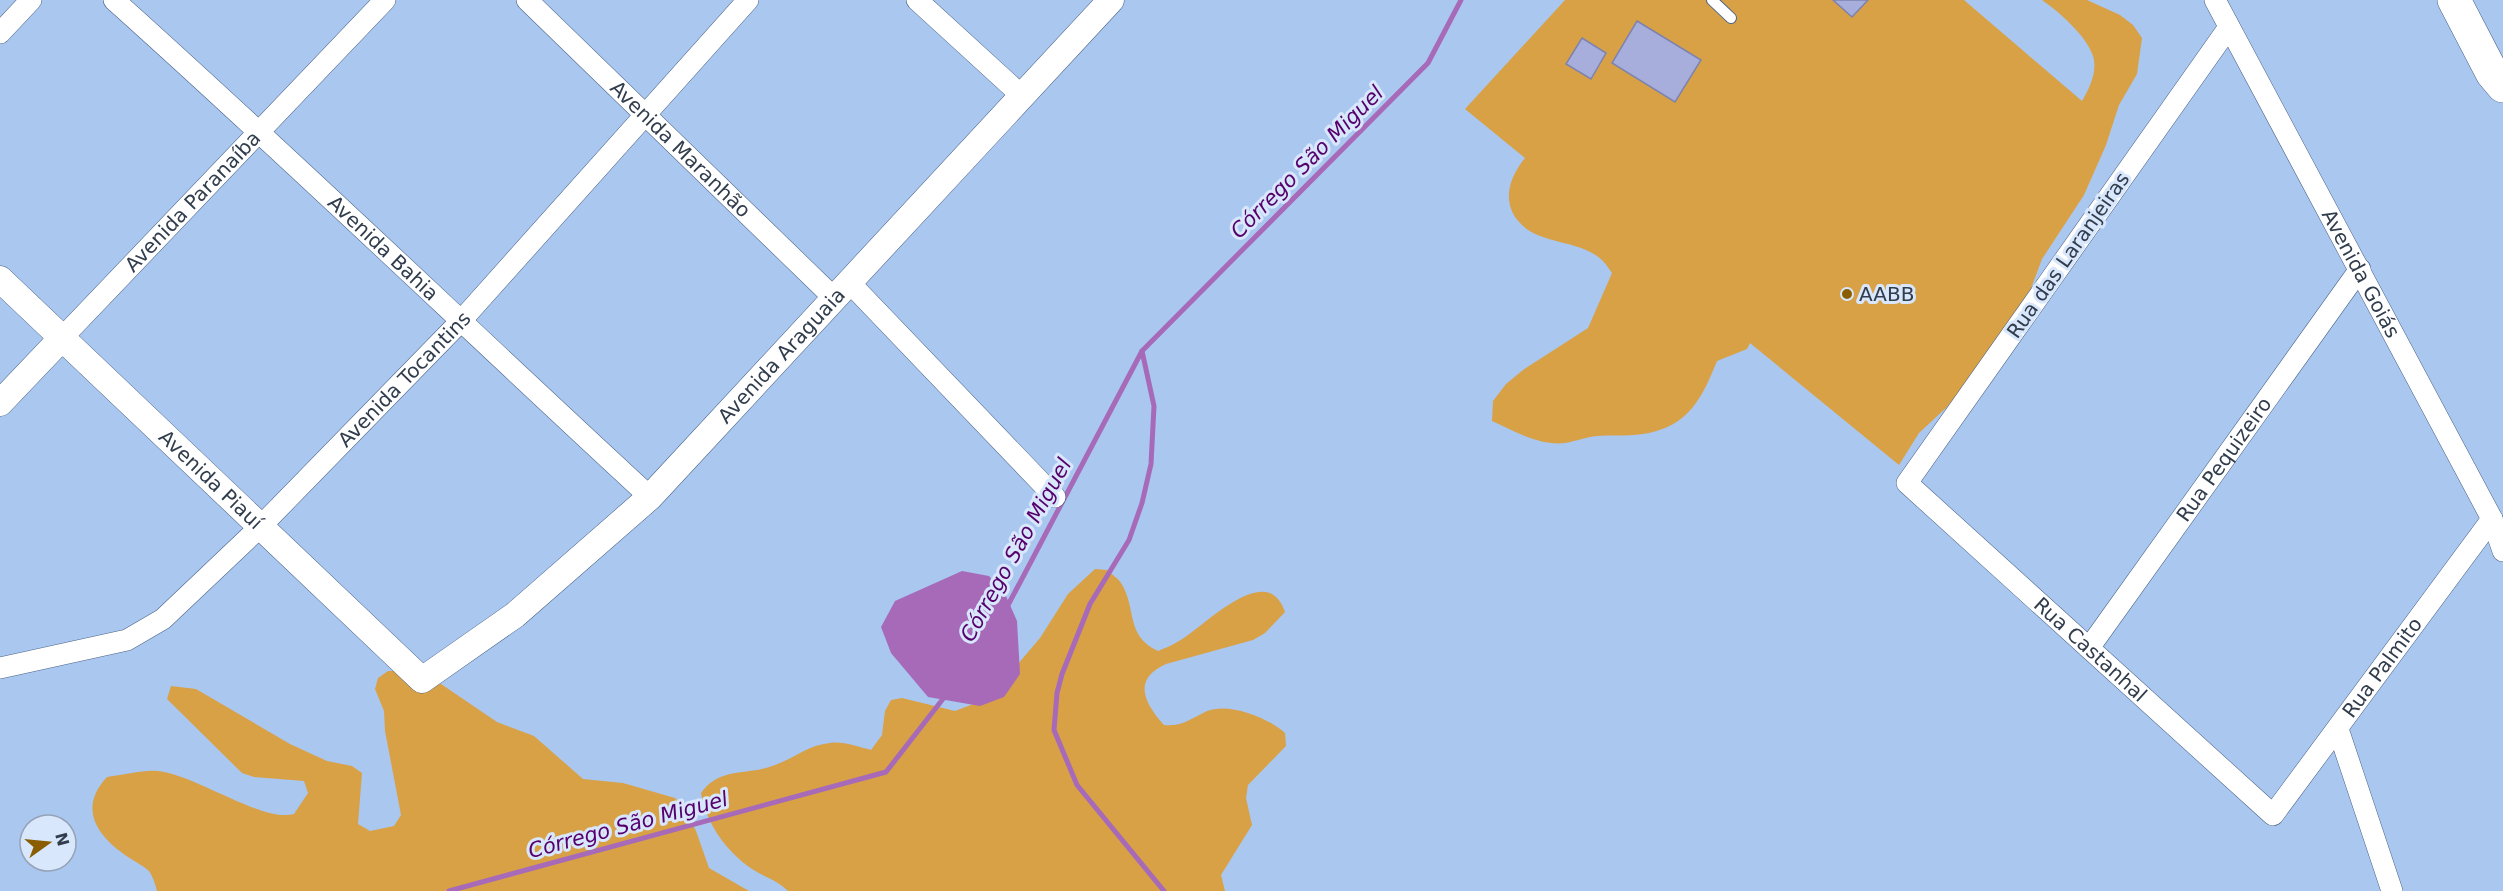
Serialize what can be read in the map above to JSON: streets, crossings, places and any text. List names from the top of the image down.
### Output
{
  "streets": {
    "street": [
      "Avenida Maranhão",
      "Avenida Paranaíba",
      "Avenida Bahia",
      "Rua das Laranjeiras",
      "Avenida Goiás",
      "Avenida Araguaia",
      "Avenida Tocantins",
      "Rua Pequizeiro",
      "Avenida Piauí",
      "Rua Castanhal",
      "Rua Palmito"
    ]
  },
  "crossings": [
    ["Avenida Maranhão", "Avenida Araguaia"],
    ["Avenida Maranhão", "Avenida Tocantins"],
    ["Avenida Paranaíba", "Avenida Bahia"],
    ["Avenida Paranaíba", "Avenida Piauí"],
    ["Avenida Bahia", "Avenida Araguaia"],
    ["Avenida Bahia", "Avenida Tocantins"],
    ["Rua das Laranjeiras", "Avenida Goiás"],
    ["Rua das Laranjeiras", "Rua Castanhal"],
    ["Avenida Goiás", "Rua Pequizeiro"],
    ["Avenida Goiás", "Rua Palmito"],
    ["Avenida Araguaia", "Avenida Piauí"],
    ["Avenida Tocantins", "Avenida Piauí"],
    ["Rua Pequizeiro", "Rua Castanhal"],
    ["Rua Castanhal", "Rua Palmito"]
  ],
  "water": ["Córrego São Miguel"],
  "places": ["AABB"],
  "north": "right"
}
